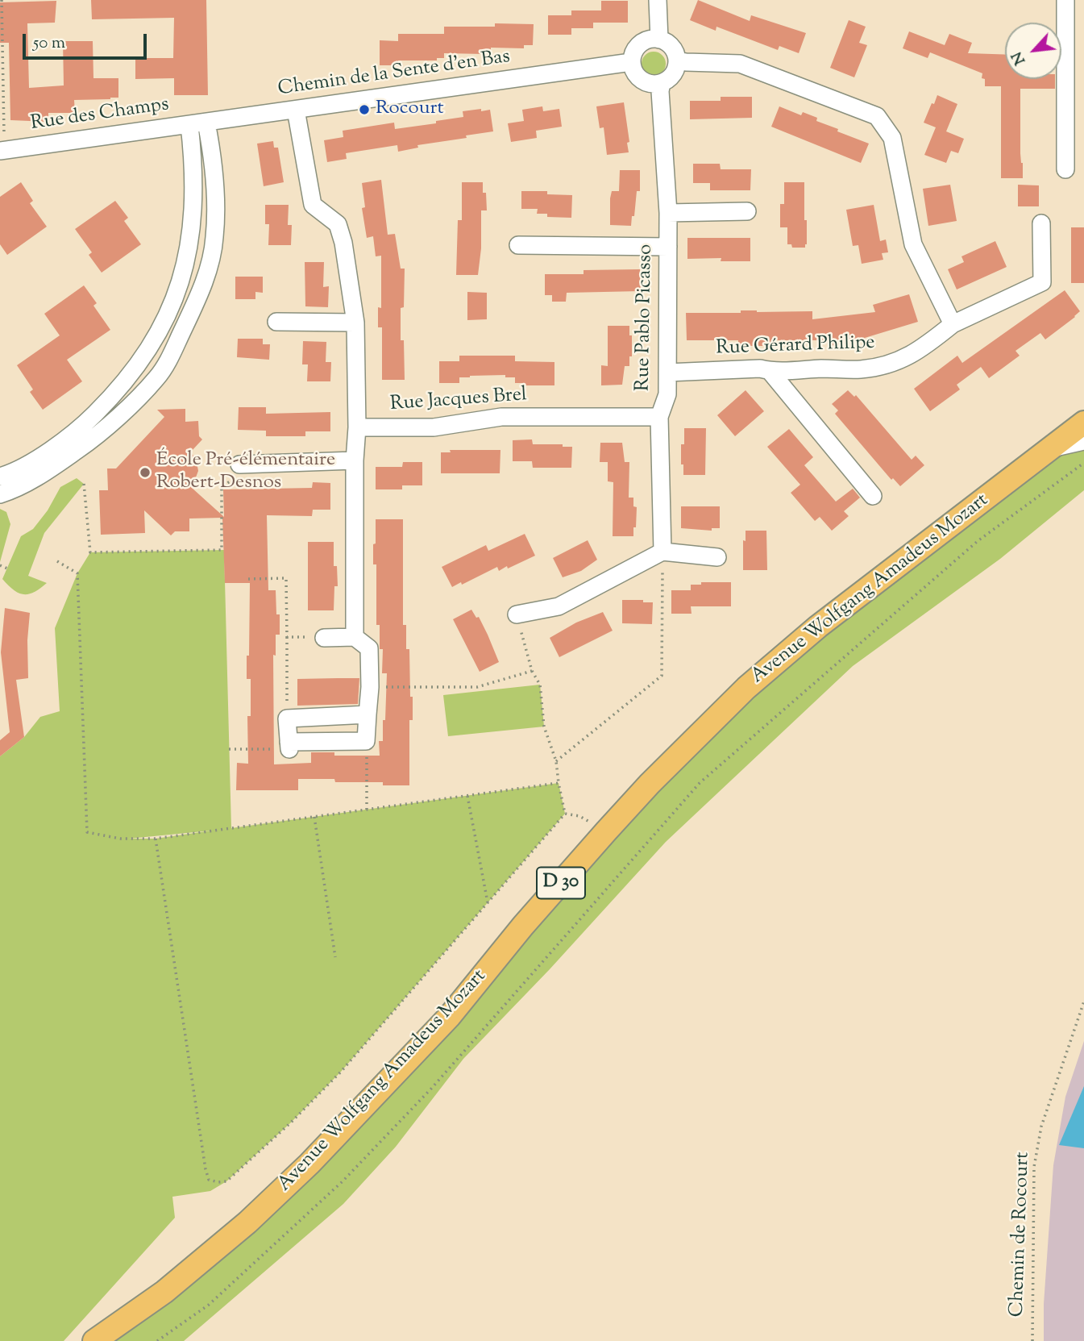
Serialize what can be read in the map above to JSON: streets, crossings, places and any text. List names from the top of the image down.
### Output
{
  "streets": {
    "main road": ["Avenue Wolfgang Amadeus Mozart", "D 30"],
    "street": [
      "Chemin de la Sente d'en Bas",
      "Rue des Champs",
      "Rue Pablo Picasso",
      "Rue Gérard Philipe",
      "Rue Jacques Brel"
    ],
    "path": ["Chemin de Rocourt"]
  },
  "crossings": [
    ["Chemin de la Sente d'en Bas", "Rue des Champs"],
    ["Chemin de la Sente d'en Bas", "Rue Pablo Picasso"],
    ["Rue Pablo Picasso", "Rue Gérard Philipe"],
    ["Rue Pablo Picasso", "Rue Jacques Brel"]
  ],
  "places": ["Rocourt", "École Pré-élémentaire Robert-Desnos"],
  "scale_bar": "50 m",
  "north": "bottom left"
}
